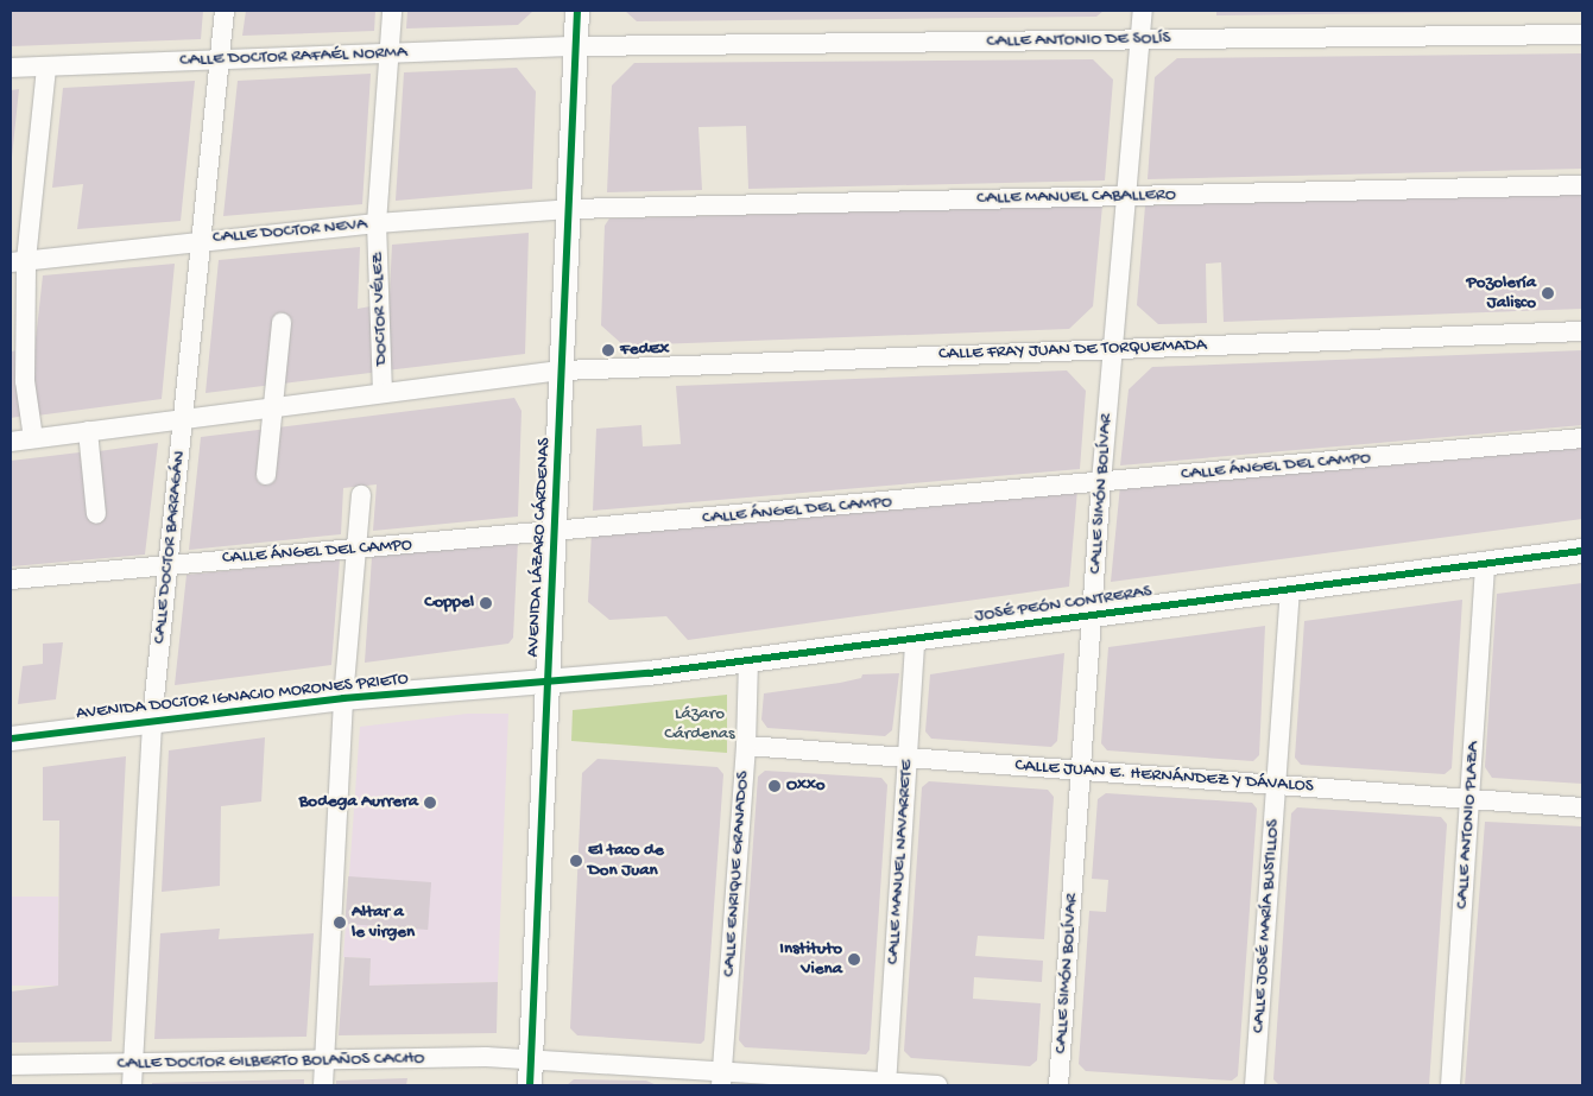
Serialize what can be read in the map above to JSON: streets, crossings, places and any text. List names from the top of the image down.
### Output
{
  "streets": {
    "main road": ["AVENIDA LÁZARO CÁRDENAS", "JOSÉ PEÓN CONTRERAS", "AVENIDA DOCTOR IGNACIO MORONES PRIETO"],
    "street": [
      "CALLE ANTONIO DE SOLÍS",
      "CALLE DOCTOR RAFAÉL NORMA",
      "CALLE MANUEL CABALLERO",
      "CALLE DOCTOR NEVA",
      "DOCTOR VÉLEZ",
      "CALLE FRAY JUAN DE TORQUEMADA",
      "CALLE ÁNGEL DEL CAMPO",
      "CALLE SIMÓN BOLÍVAR",
      "CALLE DOCTOR BARRAGÁN",
      "CALLE JUAN E. HERNÁNDEZ Y DÁVALOS",
      "CALLE ANTONIO PLAZA",
      "CALLE MANUEL NAVARRETE",
      "CALLE ENRIQUE GRANADOS",
      "CALLE JOSÉ MARÍA BUSTILLOS",
      "CALLE DOCTOR GILBERTO BOLAÑOS CACHO"
    ]
  },
  "crossings": [
    ["CALLE ANTONIO DE SOLÍS", "CALLE DOCTOR RAFAÉL NORMA"],
    ["CALLE ANTONIO DE SOLÍS", "CALLE SIMÓN BOLÍVAR"],
    ["CALLE ANTONIO DE SOLÍS", "AVENIDA LÁZARO CÁRDENAS"],
    ["CALLE DOCTOR RAFAÉL NORMA", "DOCTOR VÉLEZ"],
    ["CALLE DOCTOR RAFAÉL NORMA", "CALLE DOCTOR BARRAGÁN"],
    ["CALLE DOCTOR RAFAÉL NORMA", "AVENIDA LÁZARO CÁRDENAS"],
    ["CALLE MANUEL CABALLERO", "CALLE DOCTOR NEVA"],
    ["CALLE MANUEL CABALLERO", "CALLE SIMÓN BOLÍVAR"],
    ["CALLE MANUEL CABALLERO", "AVENIDA LÁZARO CÁRDENAS"],
    ["CALLE DOCTOR NEVA", "DOCTOR VÉLEZ"],
    ["CALLE DOCTOR NEVA", "CALLE DOCTOR BARRAGÁN"],
    ["CALLE DOCTOR NEVA", "AVENIDA LÁZARO CÁRDENAS"],
    ["DOCTOR VÉLEZ", "CALLE FRAY JUAN DE TORQUEMADA"],
    ["CALLE FRAY JUAN DE TORQUEMADA", "CALLE SIMÓN BOLÍVAR"],
    ["CALLE FRAY JUAN DE TORQUEMADA", "CALLE DOCTOR BARRAGÁN"],
    ["CALLE FRAY JUAN DE TORQUEMADA", "AVENIDA LÁZARO CÁRDENAS"],
    ["CALLE ÁNGEL DEL CAMPO", "CALLE SIMÓN BOLÍVAR"],
    ["CALLE ÁNGEL DEL CAMPO", "CALLE DOCTOR BARRAGÁN"],
    ["CALLE ÁNGEL DEL CAMPO", "AVENIDA LÁZARO CÁRDENAS"],
    ["CALLE SIMÓN BOLÍVAR", "JOSÉ PEÓN CONTRERAS"],
    ["CALLE SIMÓN BOLÍVAR", "CALLE JUAN E. HERNÁNDEZ Y DÁVALOS"],
    ["CALLE DOCTOR BARRAGÁN", "AVENIDA DOCTOR IGNACIO MORONES PRIETO"],
    ["CALLE DOCTOR BARRAGÁN", "CALLE DOCTOR GILBERTO BOLAÑOS CACHO"],
    ["AVENIDA LÁZARO CÁRDENAS", "JOSÉ PEÓN CONTRERAS"],
    ["AVENIDA LÁZARO CÁRDENAS", "AVENIDA DOCTOR IGNACIO MORONES PRIETO"],
    ["AVENIDA LÁZARO CÁRDENAS", "CALLE DOCTOR GILBERTO BOLAÑOS CACHO"],
    ["JOSÉ PEÓN CONTRERAS", "AVENIDA DOCTOR IGNACIO MORONES PRIETO"],
    ["JOSÉ PEÓN CONTRERAS", "CALLE ANTONIO PLAZA"],
    ["JOSÉ PEÓN CONTRERAS", "CALLE MANUEL NAVARRETE"],
    ["JOSÉ PEÓN CONTRERAS", "CALLE ENRIQUE GRANADOS"],
    ["JOSÉ PEÓN CONTRERAS", "CALLE JOSÉ MARÍA BUSTILLOS"],
    ["CALLE JUAN E. HERNÁNDEZ Y DÁVALOS", "CALLE ANTONIO PLAZA"],
    ["CALLE JUAN E. HERNÁNDEZ Y DÁVALOS", "CALLE MANUEL NAVARRETE"],
    ["CALLE JUAN E. HERNÁNDEZ Y DÁVALOS", "CALLE ENRIQUE GRANADOS"],
    ["CALLE JUAN E. HERNÁNDEZ Y DÁVALOS", "CALLE JOSÉ MARÍA BUSTILLOS"],
    ["CALLE MANUEL NAVARRETE", "CALLE DOCTOR GILBERTO BOLAÑOS CACHO"],
    ["CALLE ENRIQUE GRANADOS", "CALLE DOCTOR GILBERTO BOLAÑOS CACHO"]
  ],
  "parks": ["Lázaro Cárdenas"],
  "places": [
    "Pozolería Jalisco",
    "FedEx",
    "Coppel",
    "Oxxo",
    "Bodega Aurrera",
    "El taco de Don Juan",
    "Altar a le virgen",
    "Instituto Viena"
  ]
}
